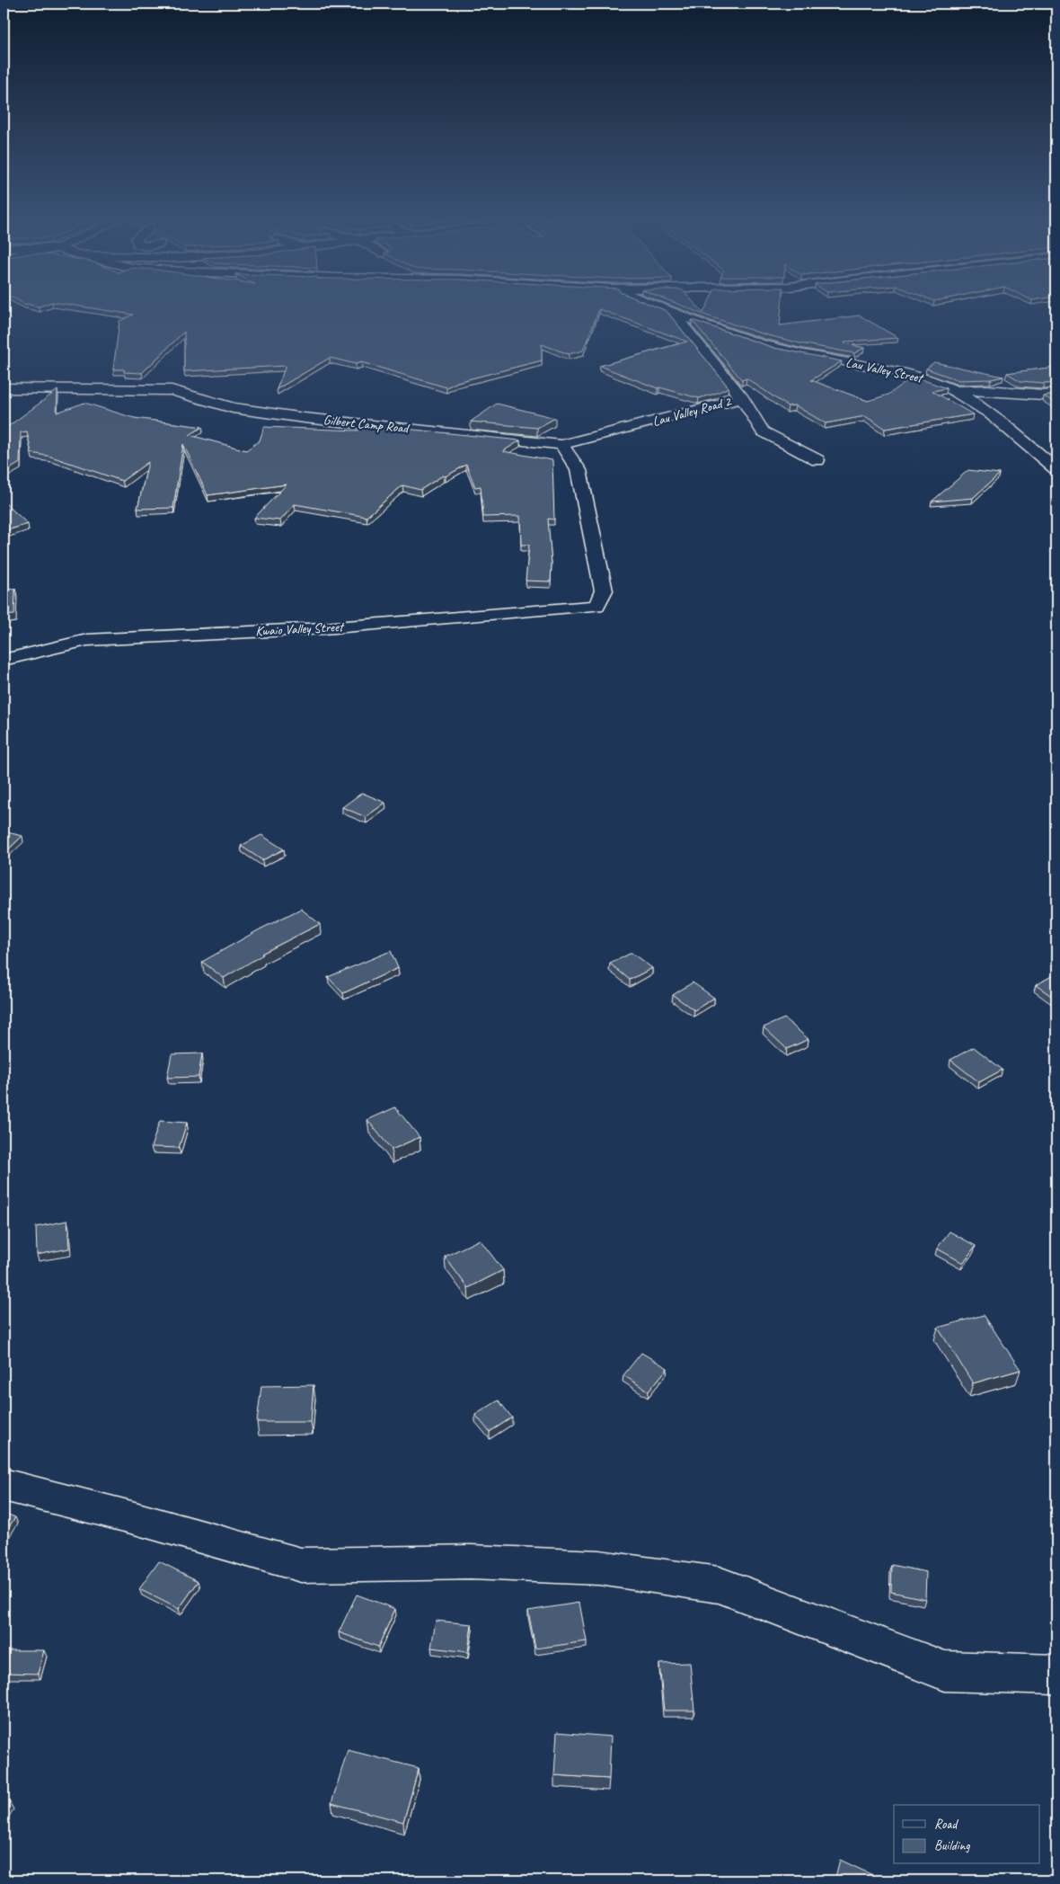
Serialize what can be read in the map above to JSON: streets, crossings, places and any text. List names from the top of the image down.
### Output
{
  "streets": {
    "street": [
      "Lau Valley Street",
      "Lau Valley Road 2",
      "Gilbert Camp Road",
      "Kwaio Valley Street"
    ]
  },
  "crossings": [
    ["Lau Valley Street", "Lau Valley Road 2"],
    ["Lau Valley Road 2", "Gilbert Camp Road"],
    ["Lau Valley Road 2", "Kwaio Valley Street"],
    ["Gilbert Camp Road", "Kwaio Valley Street"]
  ],
  "legend": ["Road", "Building"]
}
